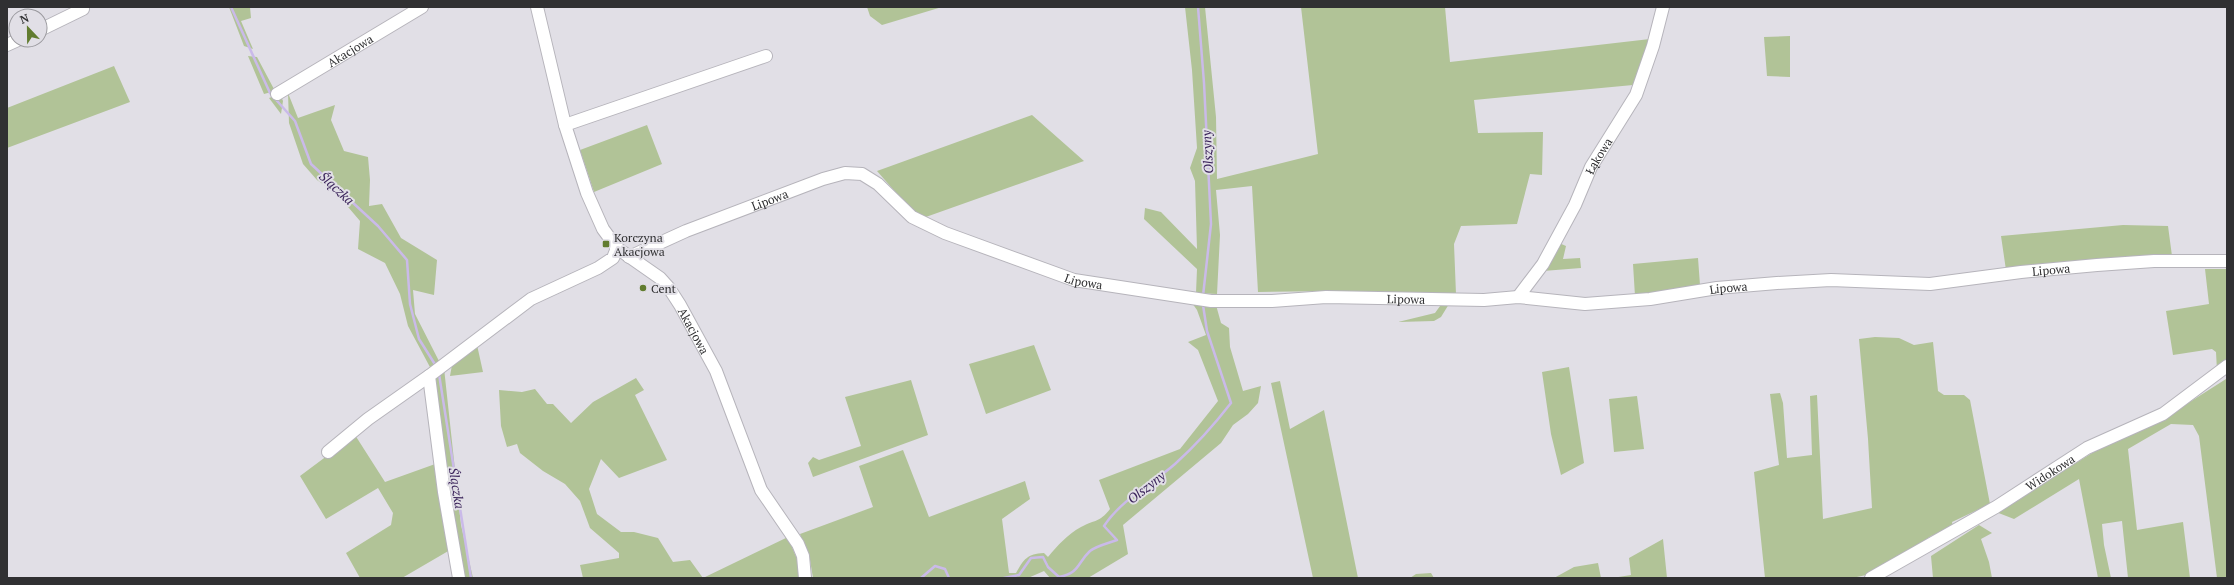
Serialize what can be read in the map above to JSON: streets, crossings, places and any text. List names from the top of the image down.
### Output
{
  "streets": {
    "street": [
      "Akacjowa",
      "Łąkowa",
      "Lipowa",
      "Widokowa"
    ]
  },
  "crossings": [
    ["Akacjowa", "Lipowa"],
    ["Łąkowa", "Lipowa"]
  ],
  "water": ["Olszyny", "Ślączka"],
  "places": {
    "transit": ["Korczyna Akacjowa"],
    "other": ["Cent"]
  },
  "north": "top"
}
